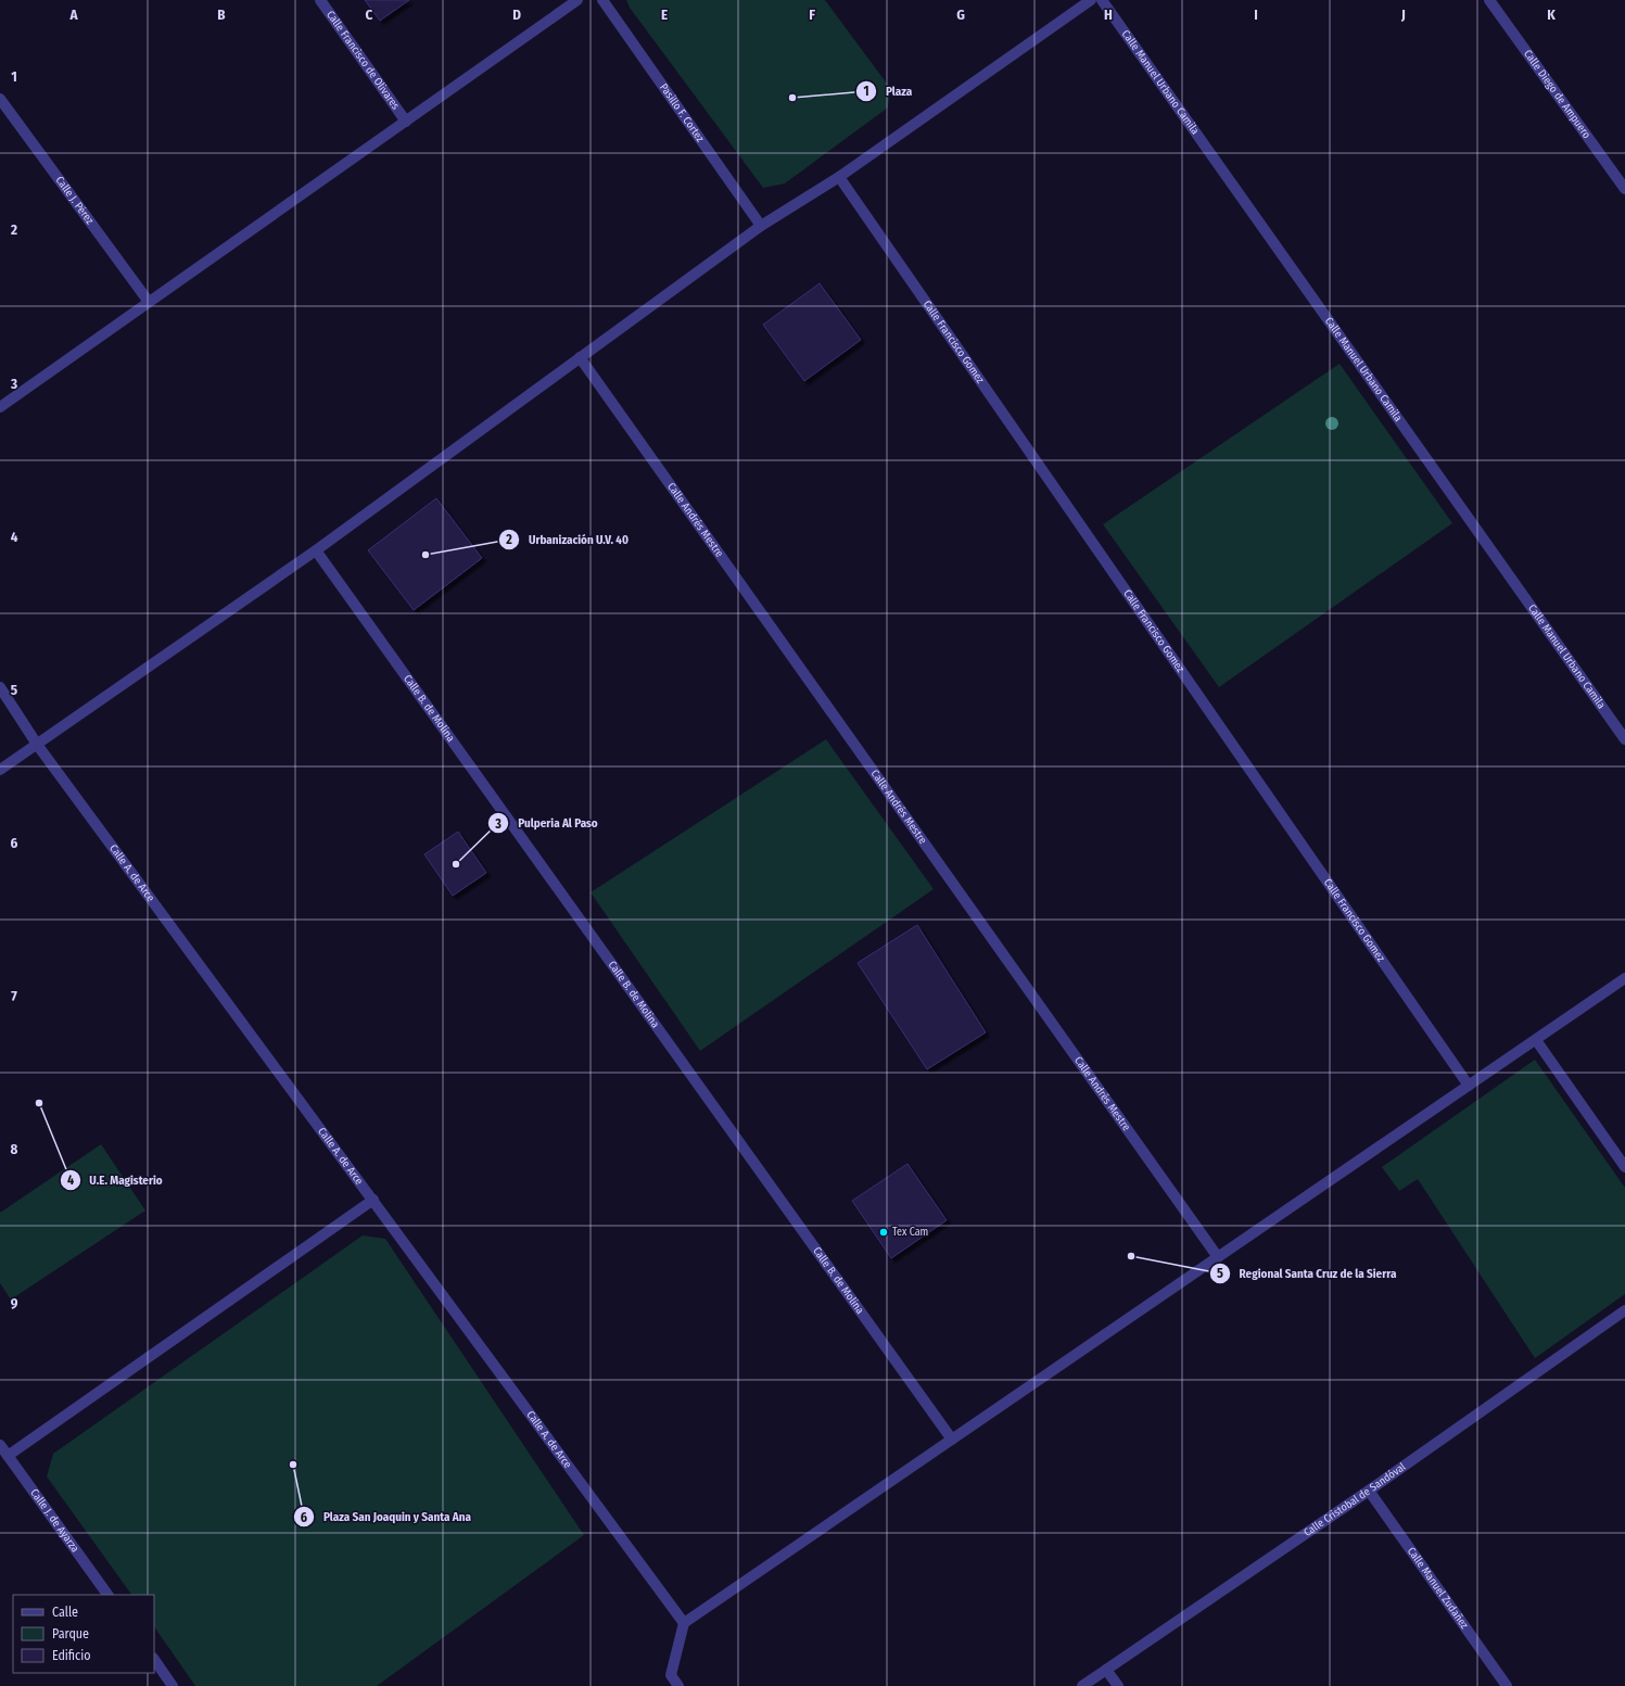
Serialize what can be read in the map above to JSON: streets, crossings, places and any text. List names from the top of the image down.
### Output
{
  "streets": {
    "street": [
      "Calle Francisco de Olivares",
      "Calle Manuel Urbano Camila",
      "Calle Diego de Ampuero",
      "Pasillo F. Cortez",
      "Calle J. Pérez",
      "Calle Francisco Gomez",
      "Calle Andrés Mestre",
      "Calle B. de Molina",
      "Calle A. de Arce",
      "Calle Cristobal de Sandóval",
      "Calle J. de Ayarza",
      "Calle Manuel Zudañez"
    ]
  },
  "crossings": [
    ["Calle Cristobal de Sandóval", "Calle Manuel Zudañez"]
  ],
  "places": [
    "Plaza",
    "Urbanización U.V. 40",
    "Pulperia Al Paso",
    "U.E. Magisterio",
    "Tex Cam",
    "Regional Santa Cruz de la Sierra",
    "Plaza San Joaquin y Santa Ana"
  ],
  "legend": ["Calle", "Parque", "Edificio"],
  "grid": {
    "columns": [
      "A",
      "B",
      "C",
      "D",
      "E",
      "F",
      "G",
      "H",
      "I",
      "J",
      "K"
    ],
    "rows": [
      "1",
      "2",
      "3",
      "4",
      "5",
      "6",
      "7",
      "8",
      "9"
    ]
  }
}
